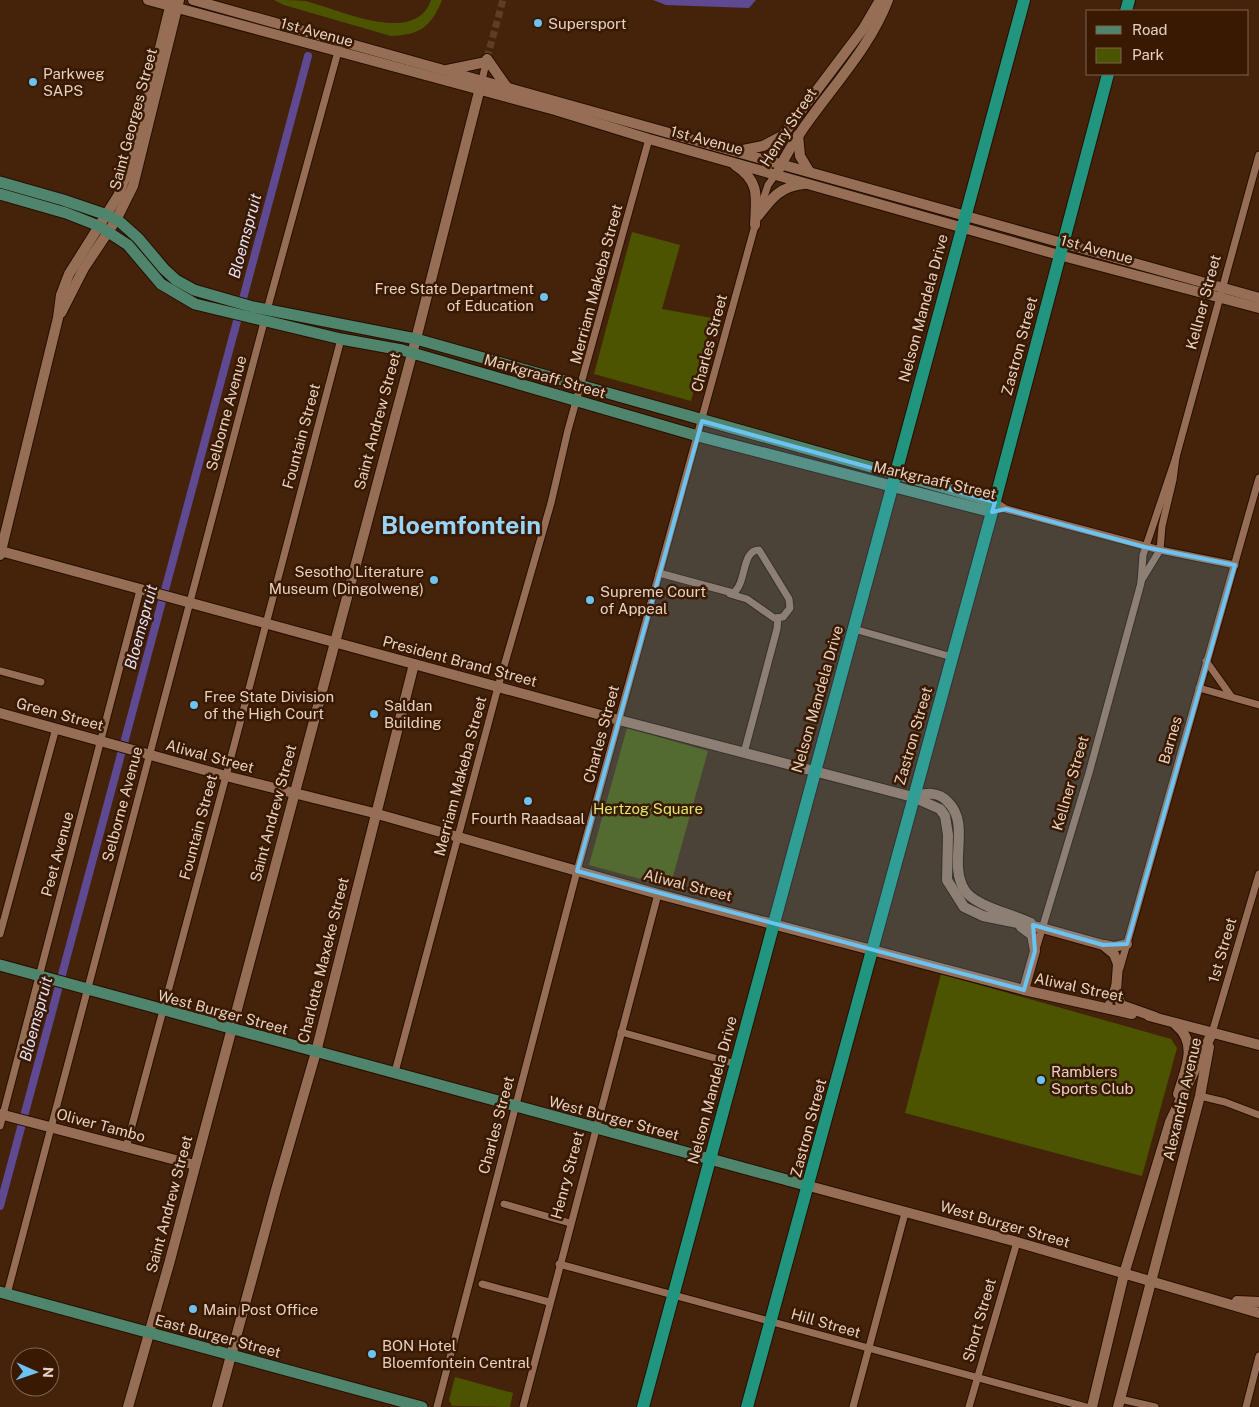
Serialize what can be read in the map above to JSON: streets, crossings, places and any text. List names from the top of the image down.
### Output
{
  "streets": {
    "highway": ["Nelson Mandela Drive", "Zastron Street"],
    "main road": ["Markgraaff Street", "West Burger Street", "East Burger Street"],
    "street": [
      "1st Avenue",
      "Saint Georges Street",
      "Henry Street",
      "Merriam Makeba Street",
      "Kellner Street",
      "Charles Street",
      "Selborne Avenue",
      "Saint Andrew Street",
      "Fountain Street",
      "President Brand Street",
      "Green Street",
      "Barnes",
      "Aliwal Street",
      "Peet Avenue",
      "1st Street",
      "Charlotte Maxeke Street",
      "Alexandra Avenue",
      "Oliver Tambo",
      "Short Street",
      "Hill Street"
    ]
  },
  "crossings": [
    ["1st Avenue", "Saint Georges Street"],
    ["1st Avenue", "Henry Street"],
    ["1st Avenue", "Merriam Makeba Street"],
    ["1st Avenue", "Kellner Street"],
    ["1st Avenue", "Nelson Mandela Drive"],
    ["1st Avenue", "Zastron Street"],
    ["1st Avenue", "Saint Andrew Street"],
    ["Saint Georges Street", "Markgraaff Street"],
    ["Saint Georges Street", "President Brand Street"],
    ["Henry Street", "Charles Street"],
    ["Henry Street", "Aliwal Street"],
    ["Henry Street", "West Burger Street"],
    ["Henry Street", "Hill Street"],
    ["Merriam Makeba Street", "Markgraaff Street"],
    ["Merriam Makeba Street", "President Brand Street"],
    ["Merriam Makeba Street", "Aliwal Street"],
    ["Merriam Makeba Street", "West Burger Street"],
    ["Kellner Street", "Markgraaff Street"],
    ["Kellner Street", "Aliwal Street"],
    ["Nelson Mandela Drive", "Markgraaff Street"],
    ["Nelson Mandela Drive", "President Brand Street"],
    ["Nelson Mandela Drive", "Aliwal Street"],
    ["Nelson Mandela Drive", "West Burger Street"],
    ["Nelson Mandela Drive", "Hill Street"],
    ["Charles Street", "Markgraaff Street"],
    ["Charles Street", "President Brand Street"],
    ["Charles Street", "Aliwal Street"],
    ["Charles Street", "West Burger Street"],
    ["Zastron Street", "Markgraaff Street"],
    ["Zastron Street", "President Brand Street"],
    ["Zastron Street", "Aliwal Street"],
    ["Zastron Street", "West Burger Street"],
    ["Zastron Street", "Hill Street"],
    ["Markgraaff Street", "Selborne Avenue"],
    ["Markgraaff Street", "Saint Andrew Street"],
    ["Markgraaff Street", "Fountain Street"],
    ["Markgraaff Street", "Barnes"],
    ["Selborne Avenue", "President Brand Street"],
    ["Selborne Avenue", "Aliwal Street"],
    ["Selborne Avenue", "West Burger Street"],
    ["Selborne Avenue", "Oliver Tambo"],
    ["Selborne Avenue", "East Burger Street"],
    ["Saint Andrew Street", "President Brand Street"],
    ["Saint Andrew Street", "Aliwal Street"],
    ["Saint Andrew Street", "West Burger Street"],
    ["Saint Andrew Street", "Oliver Tambo"],
    ["Saint Andrew Street", "East Burger Street"],
    ["Fountain Street", "President Brand Street"],
    ["Fountain Street", "Aliwal Street"],
    ["Fountain Street", "West Burger Street"],
    ["Fountain Street", "Oliver Tambo"],
    ["President Brand Street", "Peet Avenue"],
    ["President Brand Street", "Charlotte Maxeke Street"],
    ["Green Street", "Aliwal Street"],
    ["Green Street", "Peet Avenue"],
    ["Barnes", "Aliwal Street"],
    ["Aliwal Street", "1st Street"],
    ["Aliwal Street", "Charlotte Maxeke Street"],
    ["Aliwal Street", "Alexandra Avenue"],
    ["Peet Avenue", "West Burger Street"],
    ["Peet Avenue", "Oliver Tambo"],
    ["1st Street", "Alexandra Avenue"],
    ["Charlotte Maxeke Street", "West Burger Street"],
    ["Charlotte Maxeke Street", "East Burger Street"],
    ["West Burger Street", "Alexandra Avenue"],
    ["West Burger Street", "Short Street"],
    ["Short Street", "Hill Street"]
  ],
  "districts": ["Bloemfontein"],
  "water": ["Bloemspruit"],
  "parks": ["Hertzog Square"],
  "places": [
    "Supersport",
    "Parkweg SAPS",
    "Free State Department of Education",
    "Sesotho Literature Museum (Dingolweng)",
    "Supreme Court of Appeal",
    "Free State Division of the High Court",
    "Saldan Building",
    "Fourth Raadsaal",
    "Ramblers Sports Club",
    "Main Post Office",
    "BON Hotel Bloemfontein Central"
  ],
  "legend": ["Road", "Park"],
  "north": "right"
}
